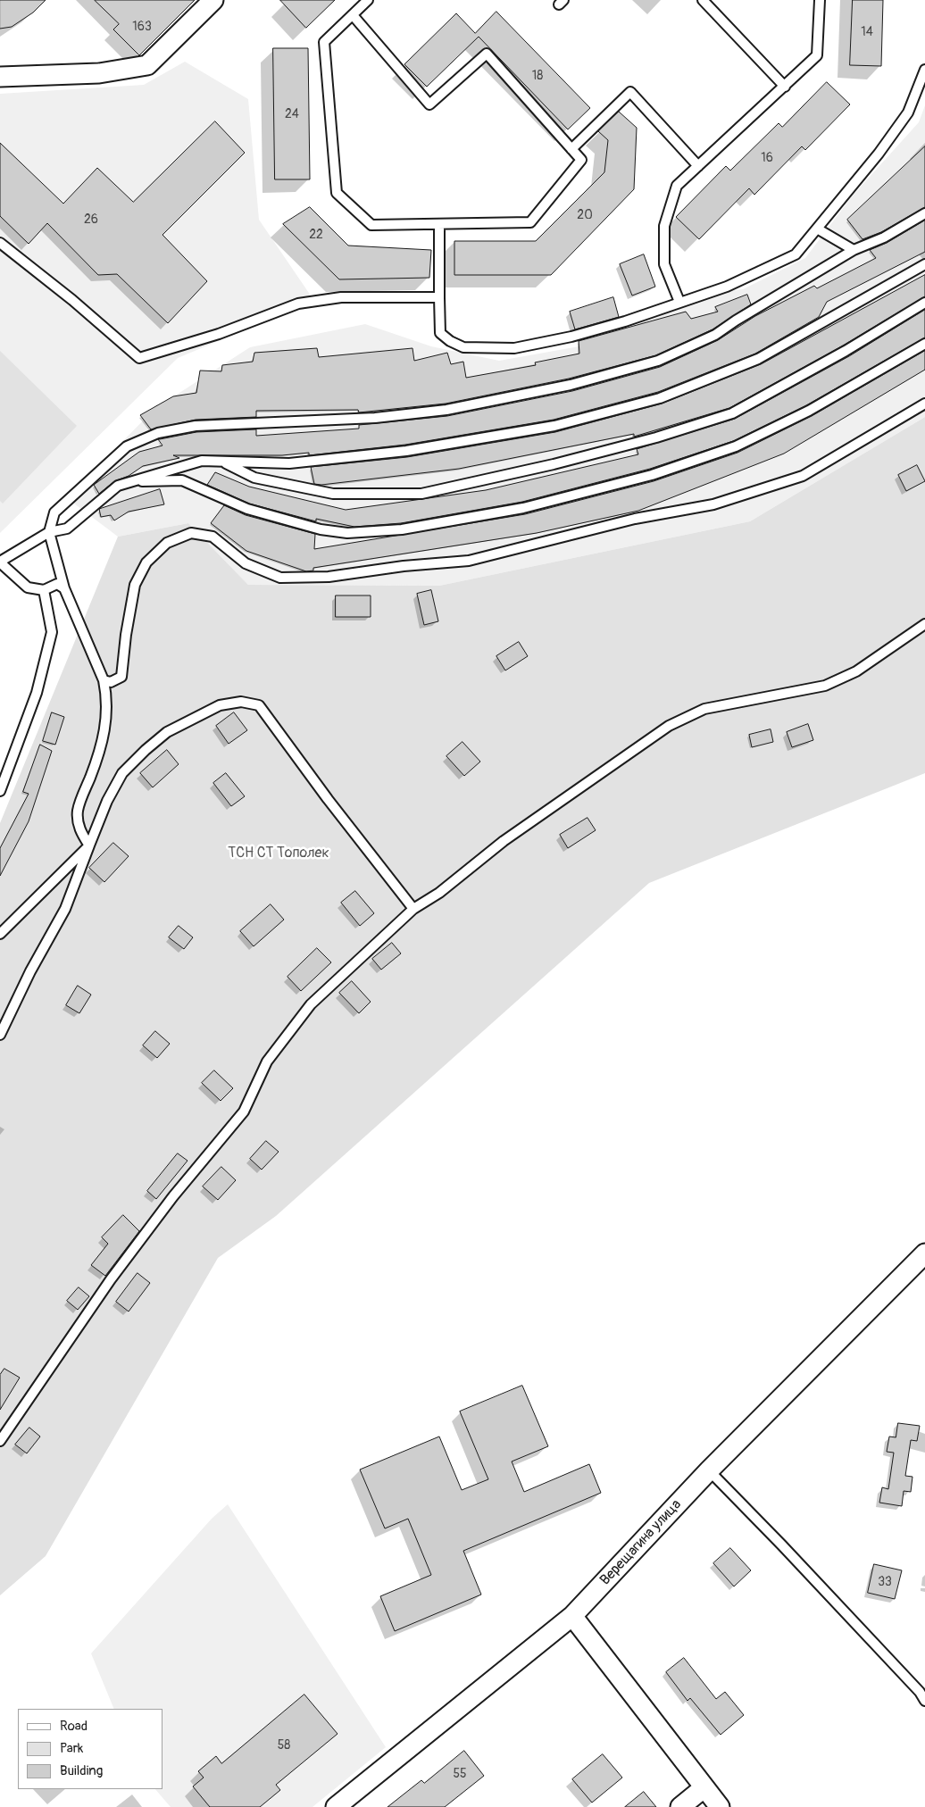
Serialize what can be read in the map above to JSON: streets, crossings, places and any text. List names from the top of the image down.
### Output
{
  "streets": {
    "street": ["Верещагина улица"]
  },
  "parks": ["ТСН СТ Тополек"],
  "house_numbers": [
    "163",
    "14",
    "18",
    "24",
    "16",
    "20",
    "26",
    "22",
    "33",
    "58",
    "55"
  ],
  "legend": ["Road", "Park", "Building"]
}
